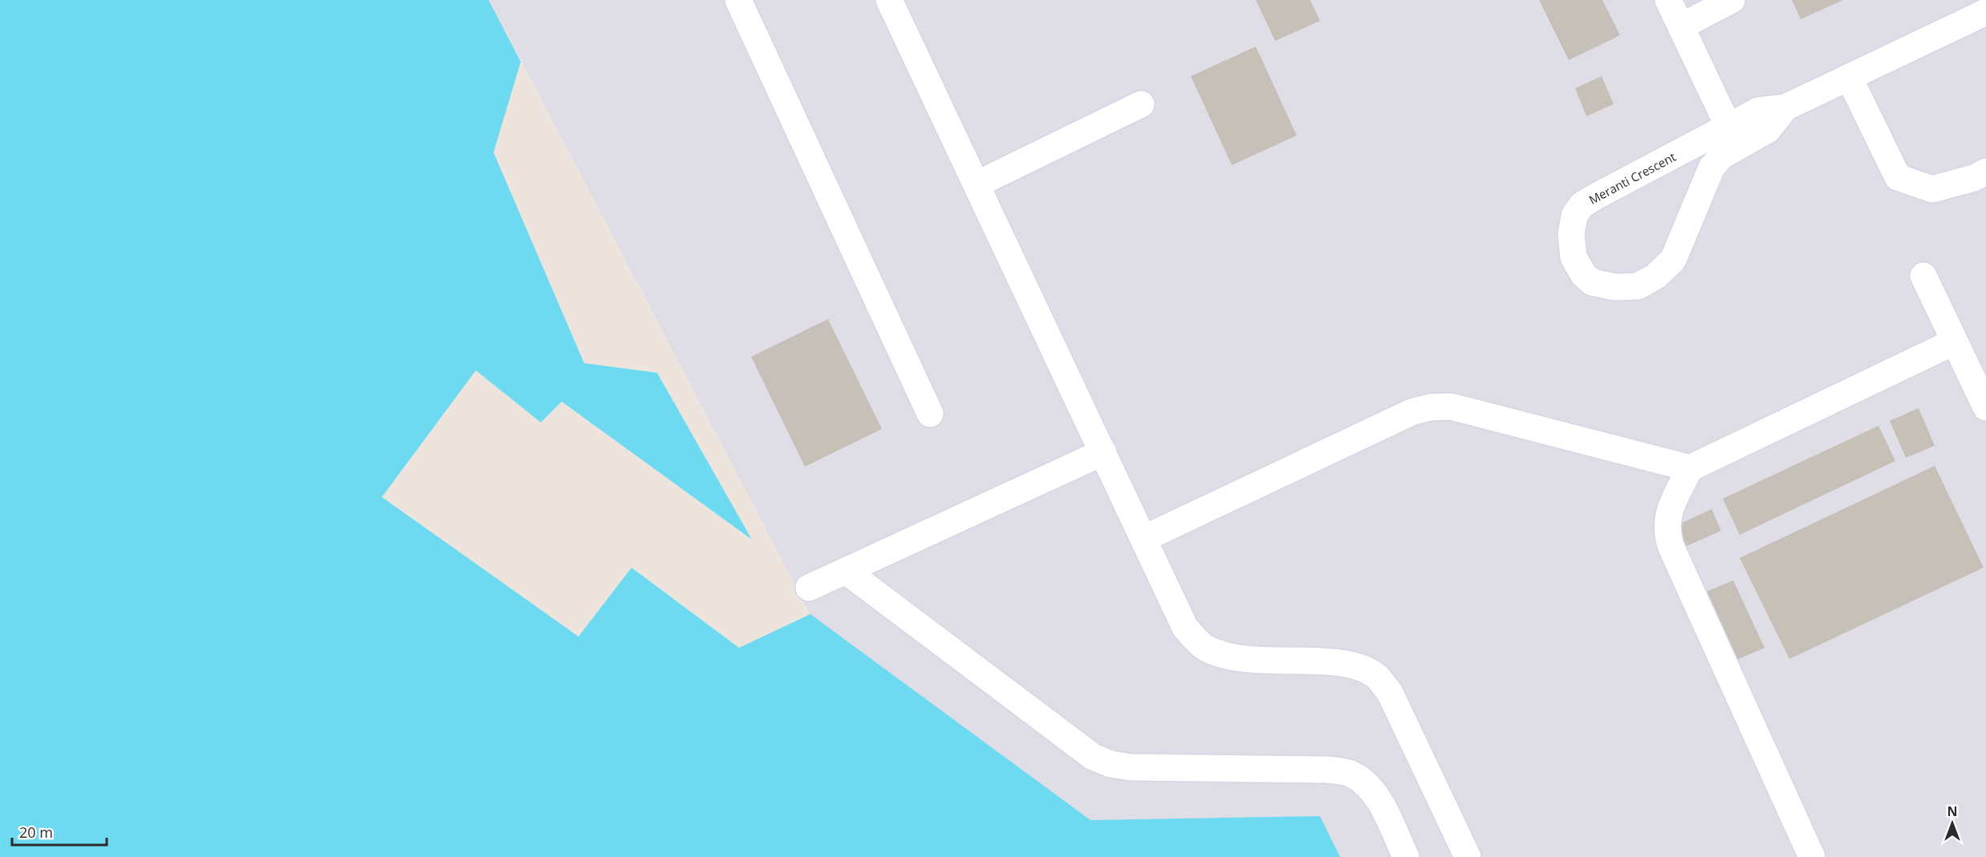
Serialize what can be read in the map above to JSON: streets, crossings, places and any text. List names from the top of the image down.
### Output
{
  "streets": {
    "street": ["Meranti Crescent"]
  },
  "scale_bar": "20 m",
  "north": "top"
}
